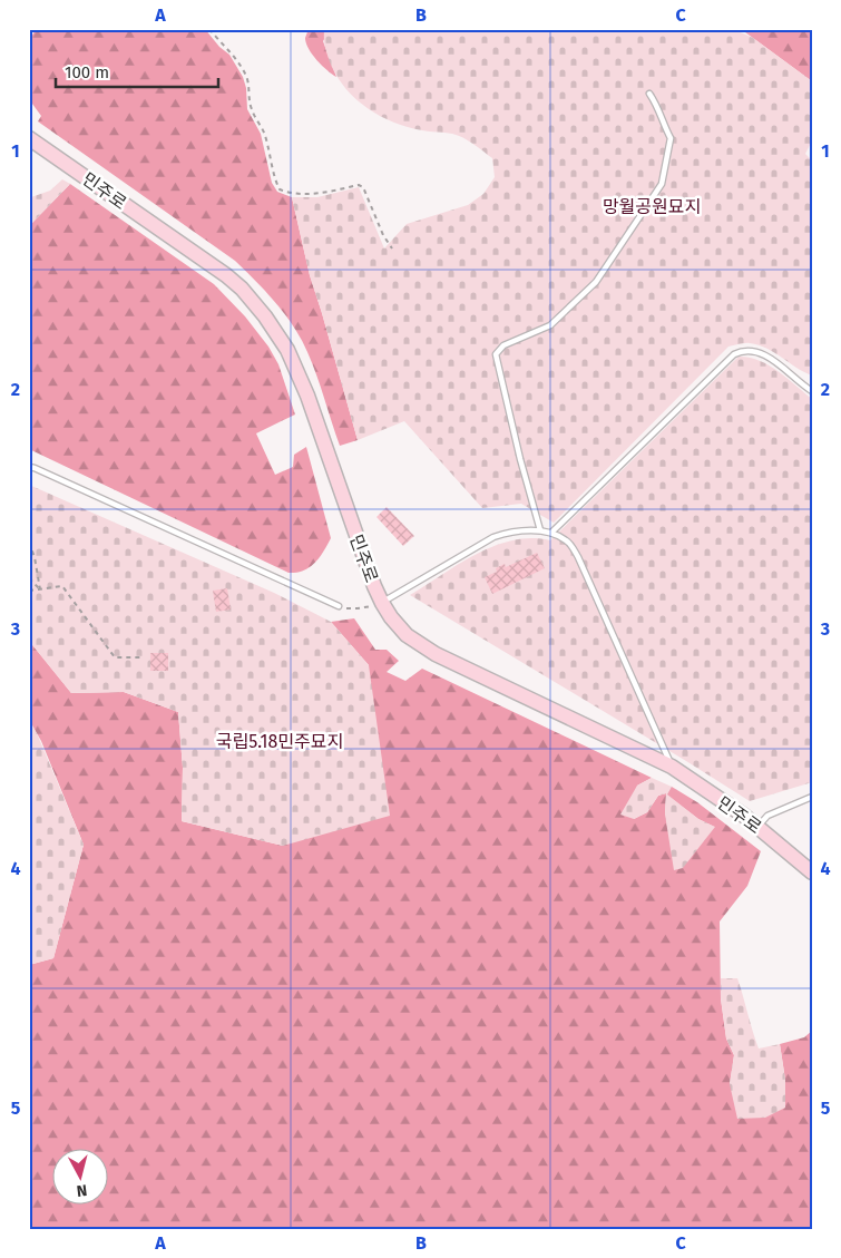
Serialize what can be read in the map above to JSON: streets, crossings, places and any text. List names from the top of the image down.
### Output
{
  "streets": {
    "main road": ["민주로"]
  },
  "parks": ["망월공원묘지", "국립5.18민주묘지"],
  "scale_bar": "100 m",
  "north": "bottom",
  "grid": {
    "columns": ["A", "B", "C"],
    "rows": [
      "1",
      "2",
      "3",
      "4",
      "5"
    ]
  }
}
